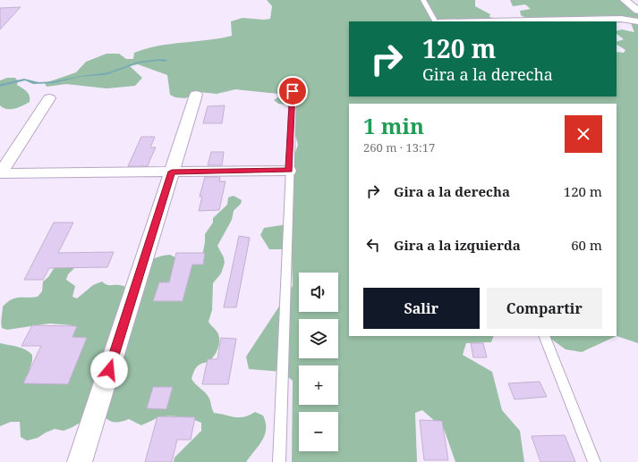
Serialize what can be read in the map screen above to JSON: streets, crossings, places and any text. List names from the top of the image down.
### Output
{
  "page": {
    "turn": ["120 m", "Gira a la derecha"],
    "heading": ["1 min", "260 m · 13:17"],
    "list": [
      {
        "name": "Gira a la derecha",
        "value": "120 m"
      },
      {
        "name": "Gira a la izquierda",
        "value": "60 m"
      }
    ],
    "map_buttons": ["+", "−"],
    "buttons": ["Salir", "Compartir"]
  }
}
